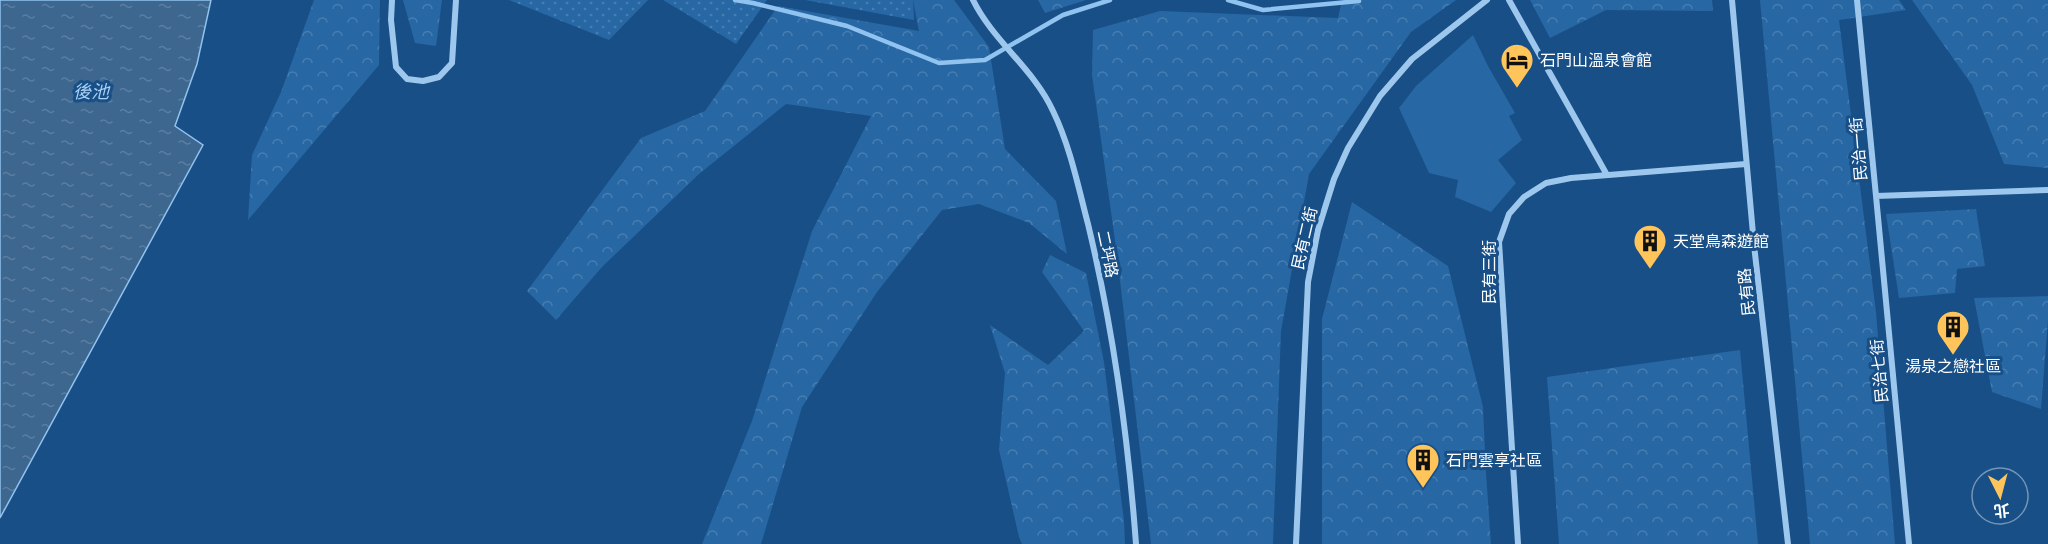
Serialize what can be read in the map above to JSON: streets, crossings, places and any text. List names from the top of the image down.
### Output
{
  "streets": {
    "street": [
      "民治一街",
      "民有二街",
      "二坪路",
      "民有三街",
      "民有路",
      "民治七街"
    ]
  },
  "crossings": [
    ["民治一街", "民治七街"],
    ["民有三街", "民有路"]
  ],
  "water": ["後池"],
  "places": {
    "hotel": ["石門山溫泉會館"],
    "building": ["天堂鳥森遊館", "湯泉之戀社區", "石門雲享社區"]
  },
  "north": "bottom"
}
